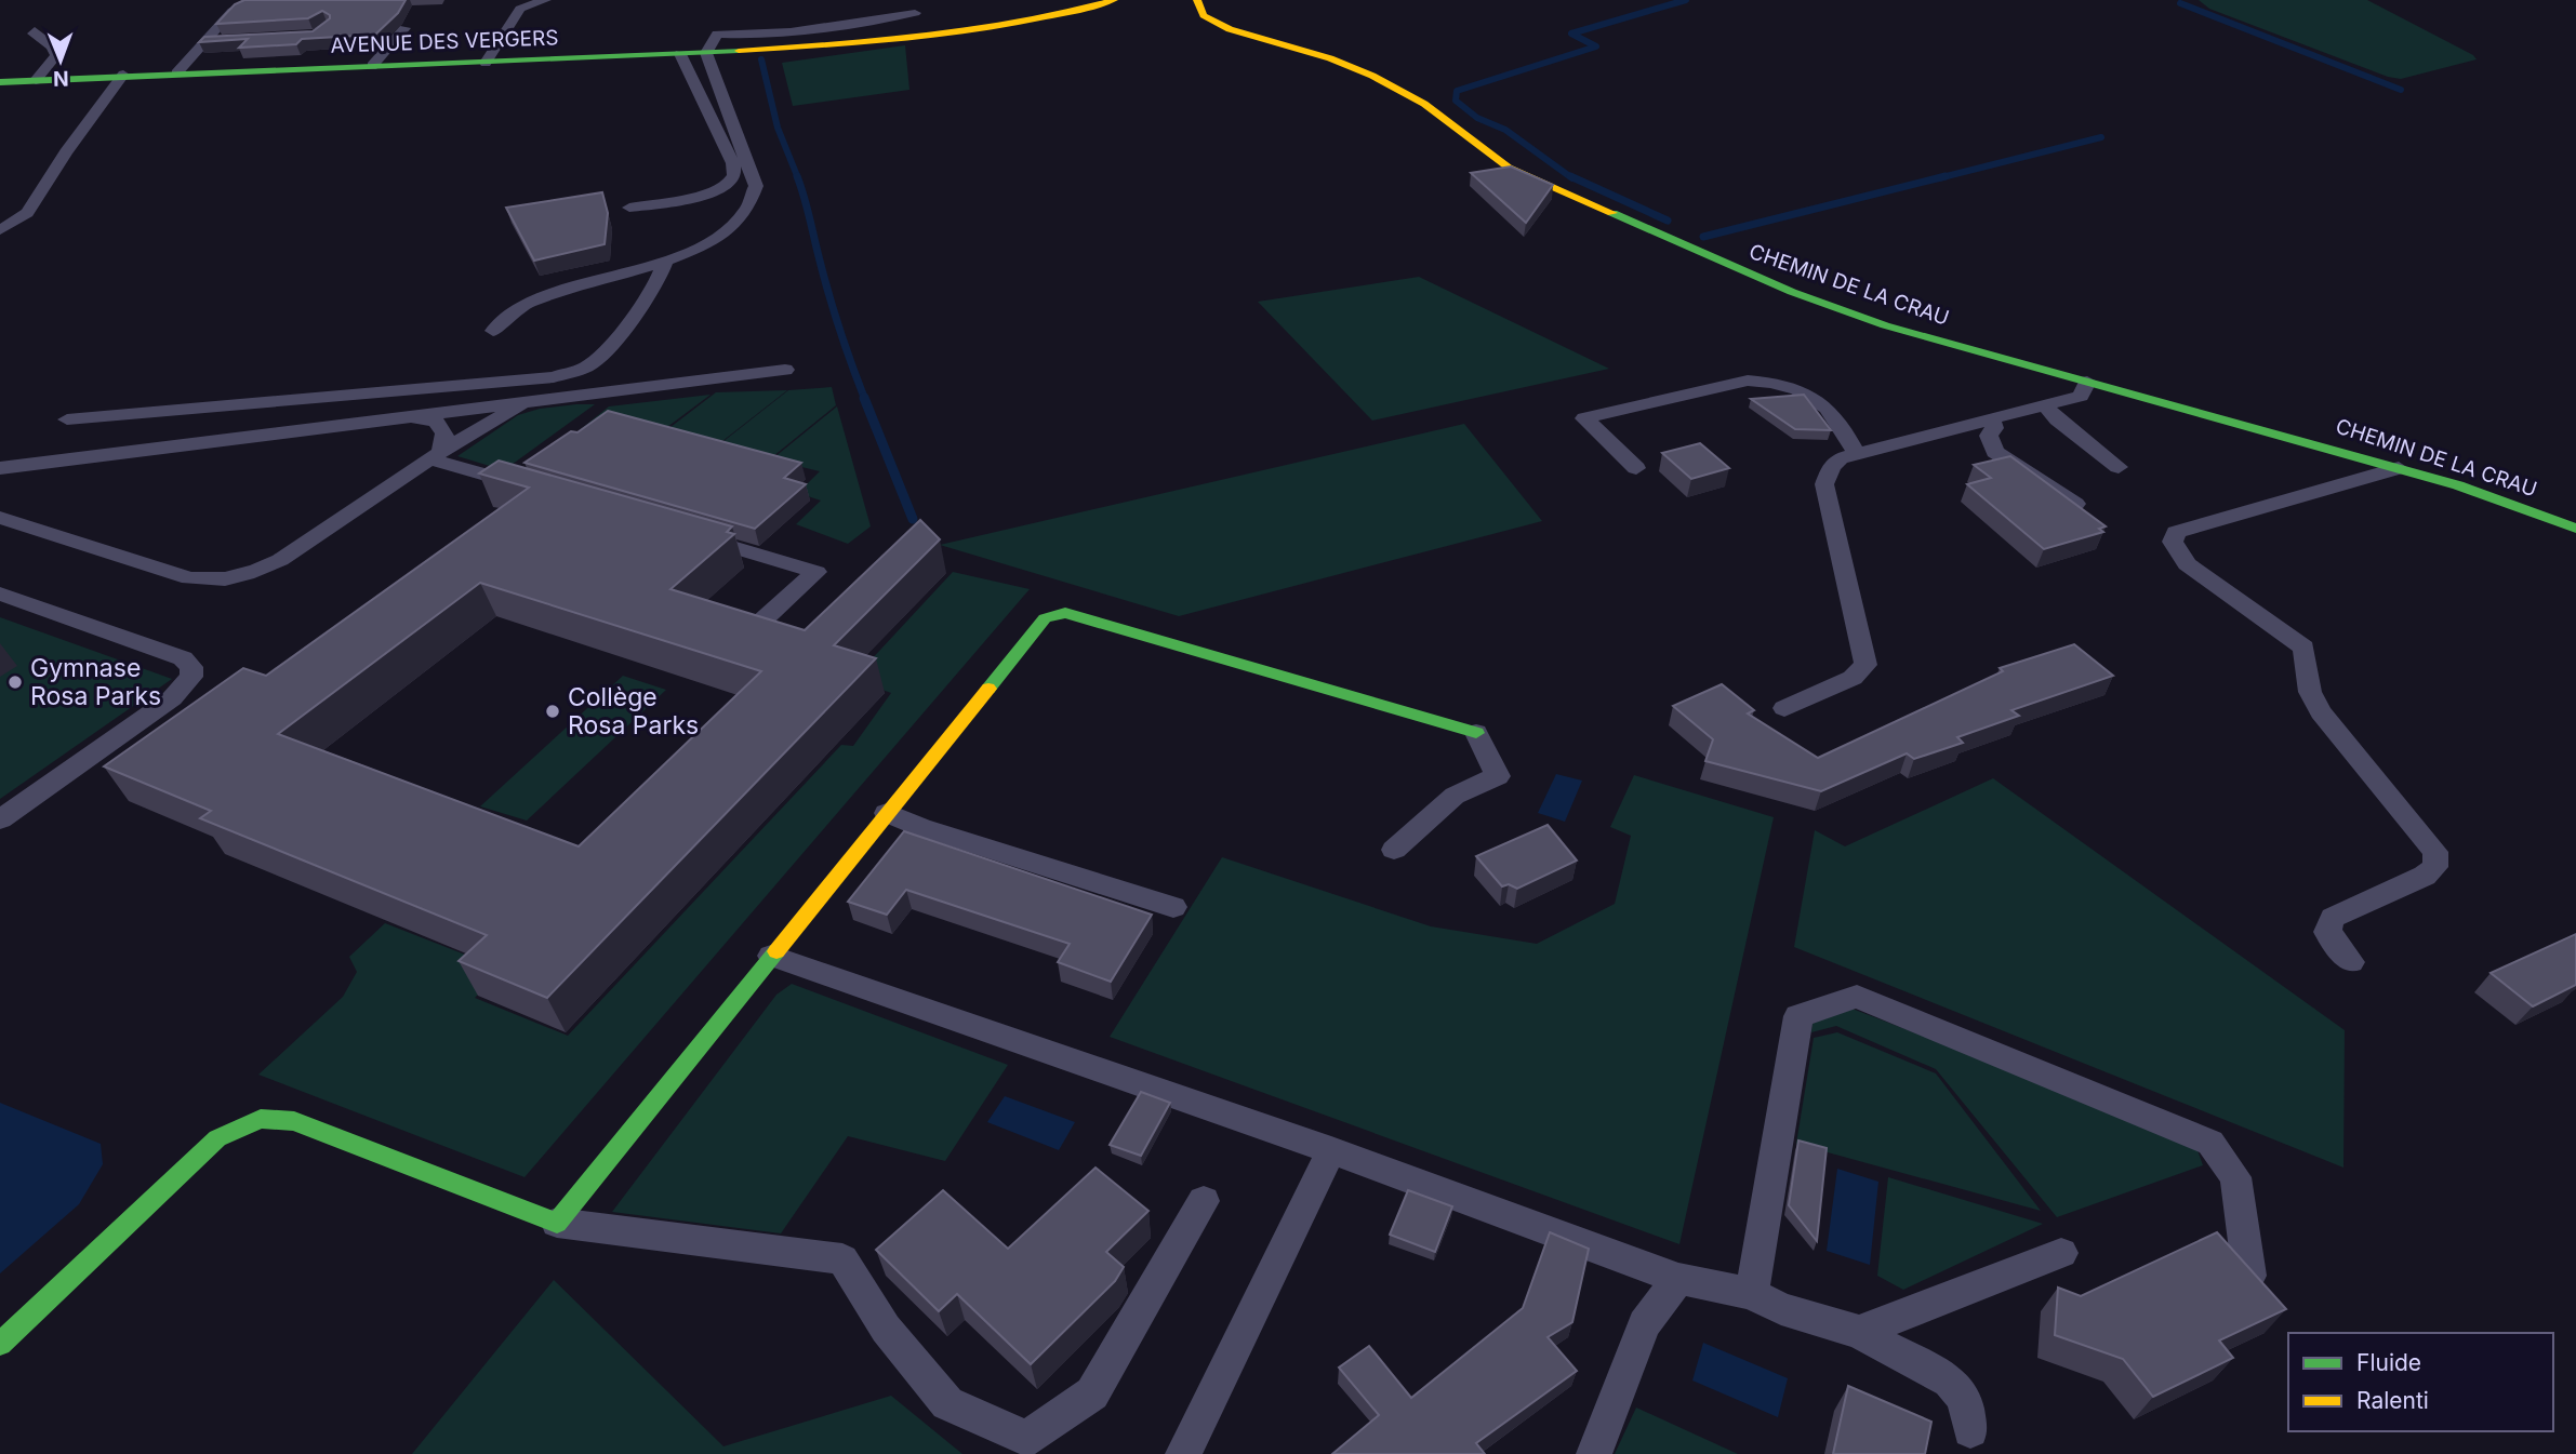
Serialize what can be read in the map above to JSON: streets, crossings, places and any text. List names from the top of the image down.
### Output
{
  "streets": {
    "street": ["AVENUE DES VERGERS", "CHEMIN DE LA CRAU"]
  },
  "places": ["Gymnase Rosa Parks", "Collège Rosa Parks"],
  "legend": ["Fluide", "Ralenti"],
  "north": "bottom"
}
